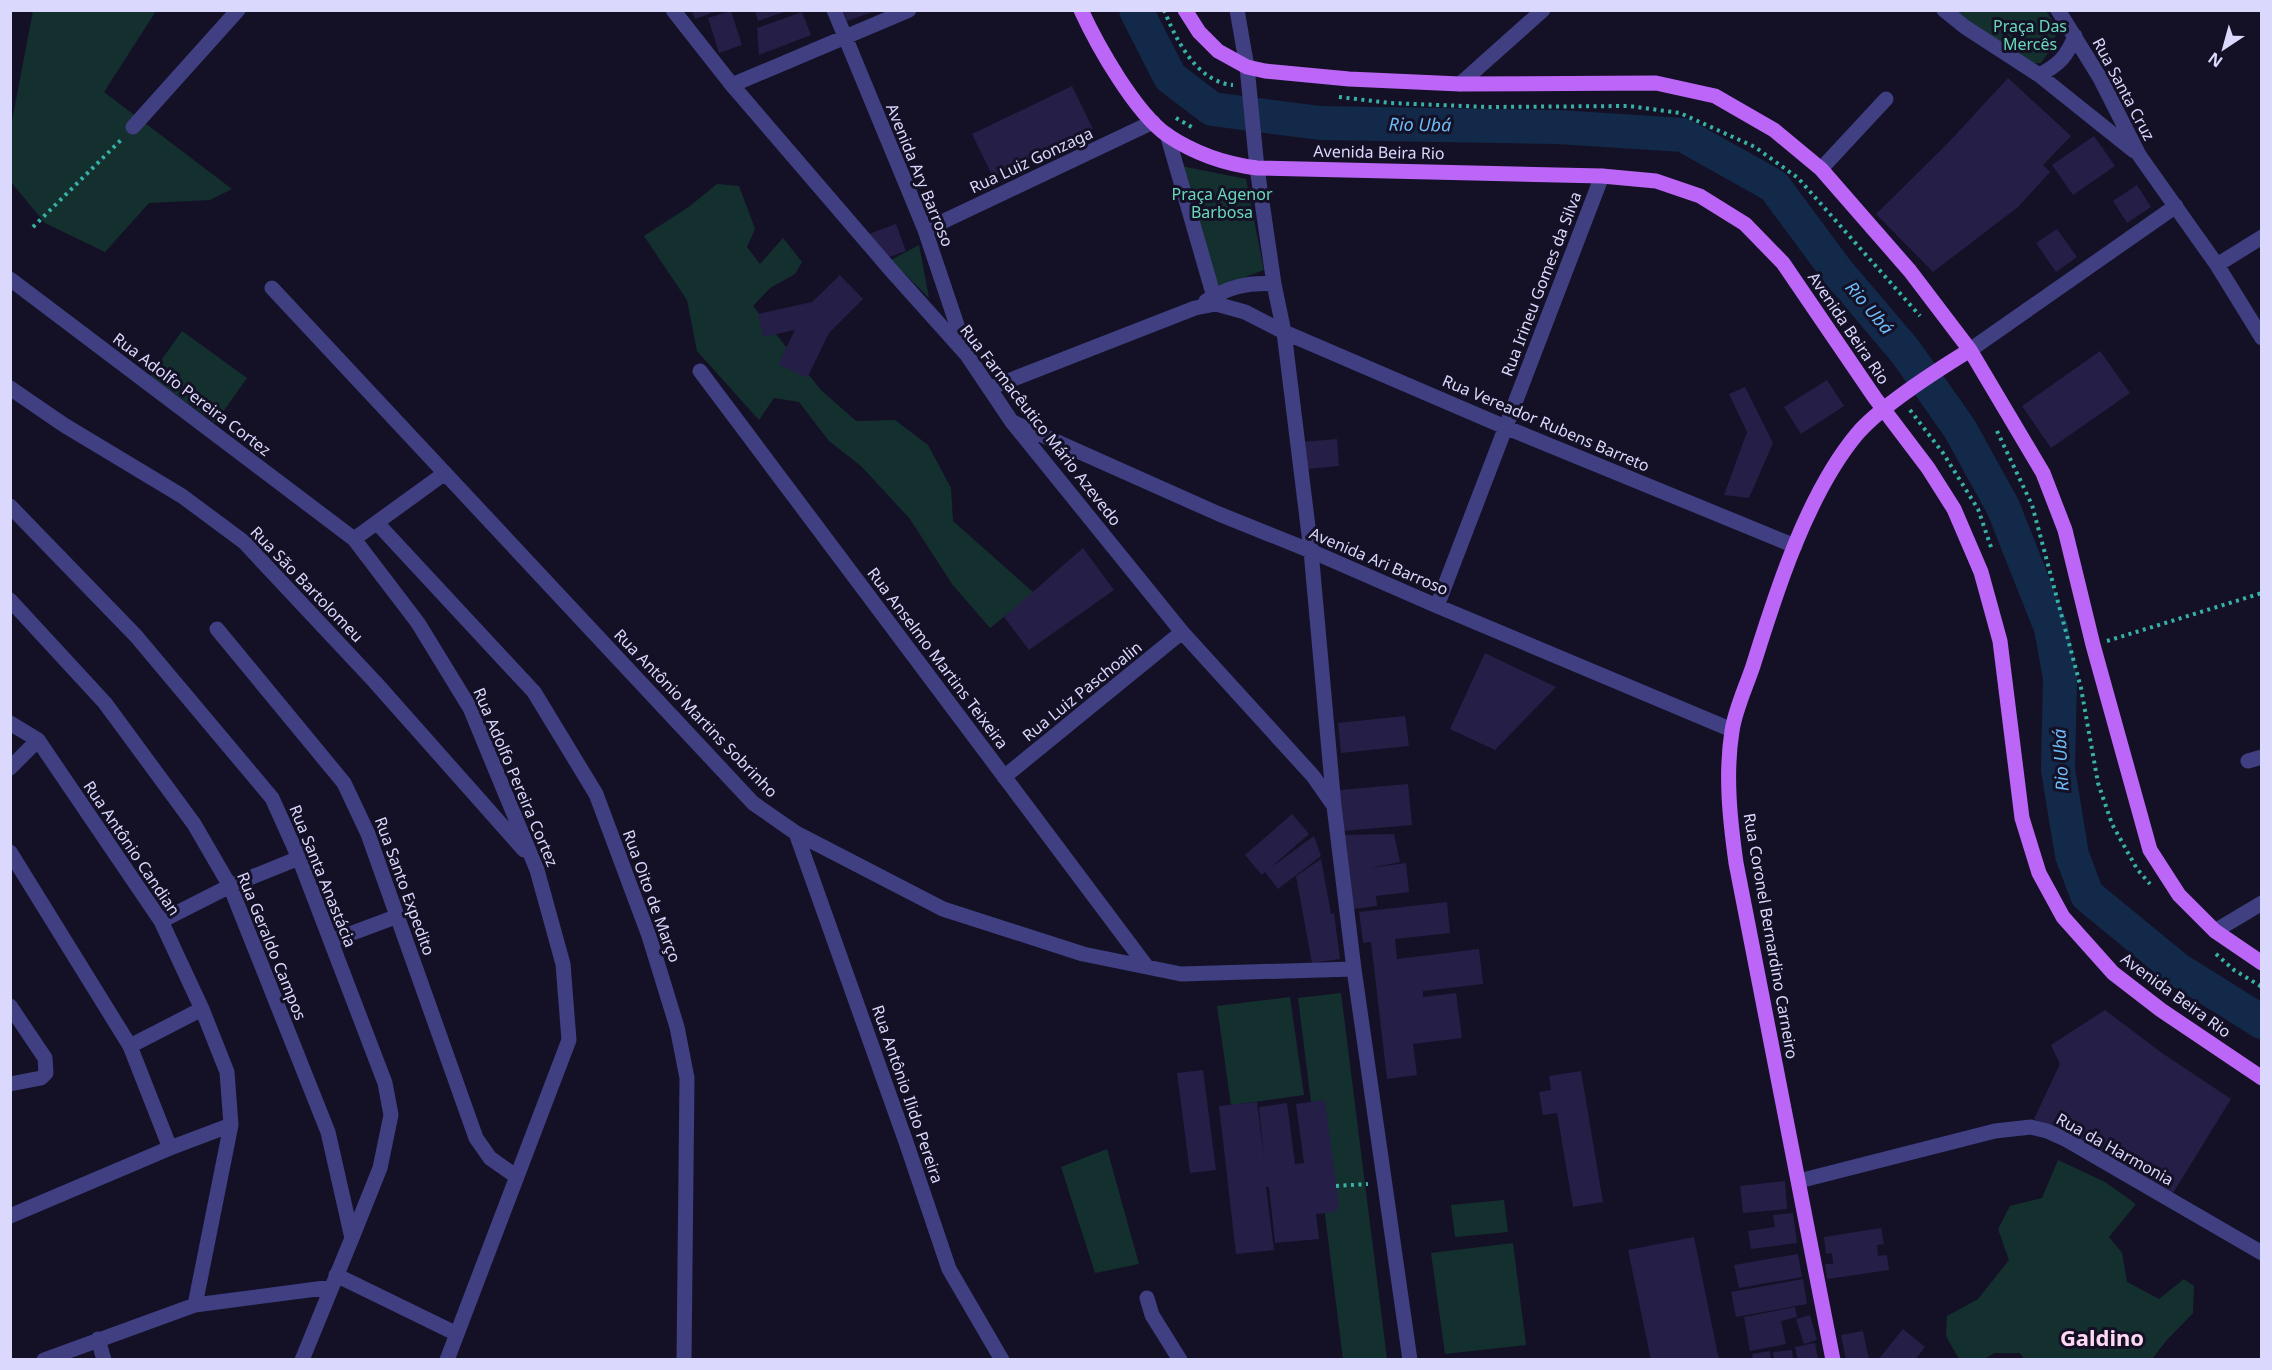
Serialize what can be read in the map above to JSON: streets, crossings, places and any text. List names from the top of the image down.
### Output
{
  "streets": {
    "main road": ["Avenida Beira Rio", "Rua Coronel Bernardino Carneiro"],
    "street": [
      "Rua Santa Cruz",
      "Rua Luiz Gonzaga",
      "Avenida Ary Barroso",
      "Rua Irineu Gomes da Silva",
      "Rua Adolfo Pereira Cortez",
      "Rua Vereador Rubens Barreto",
      "Rua Farmacêutico Mário Azevedo",
      "Avenida Ari Barroso",
      "Rua São Bartolomeu",
      "Rua Anselmo Martins Teixeira",
      "Rua Luiz Paschoalin",
      "Rua Antônio Martins Sobrinho",
      "Rua Antônio Candian",
      "Rua Santa Anastácia",
      "Rua Santo Expedito",
      "Rua Oito de Março",
      "Rua Geraldo Campos",
      "Rua Antônio Ilido Pereira",
      "Rua da Harmonia"
    ]
  },
  "crossings": [
    ["Avenida Beira Rio", "Rua Luiz Gonzaga"],
    ["Avenida Beira Rio", "Rua Irineu Gomes da Silva"],
    ["Avenida Beira Rio", "Rua Coronel Bernardino Carneiro"],
    ["Rua Luiz Gonzaga", "Avenida Ary Barroso"],
    ["Avenida Ary Barroso", "Rua Farmacêutico Mário Azevedo"],
    ["Rua Irineu Gomes da Silva", "Rua Vereador Rubens Barreto"],
    ["Rua Irineu Gomes da Silva", "Avenida Ari Barroso"],
    ["Rua Adolfo Pereira Cortez", "Rua São Bartolomeu"],
    ["Rua Adolfo Pereira Cortez", "Rua Santo Expedito"],
    ["Rua Vereador Rubens Barreto", "Rua Coronel Bernardino Carneiro"],
    ["Rua Farmacêutico Mário Azevedo", "Avenida Ari Barroso"],
    ["Rua Farmacêutico Mário Azevedo", "Rua Luiz Paschoalin"],
    ["Avenida Ari Barroso", "Rua Coronel Bernardino Carneiro"],
    ["Rua Anselmo Martins Teixeira", "Rua Luiz Paschoalin"],
    ["Rua Anselmo Martins Teixeira", "Rua Antônio Martins Sobrinho"],
    ["Rua Antônio Martins Sobrinho", "Rua Antônio Ilido Pereira"],
    ["Rua Santa Anastácia", "Rua Geraldo Campos"],
    ["Rua Coronel Bernardino Carneiro", "Rua da Harmonia"]
  ],
  "districts": ["Galdino"],
  "water": ["Rio Ubá"],
  "parks": ["Praça Das Mercês", "Praça Agenor Barbosa"],
  "north": "bottom left"
}
